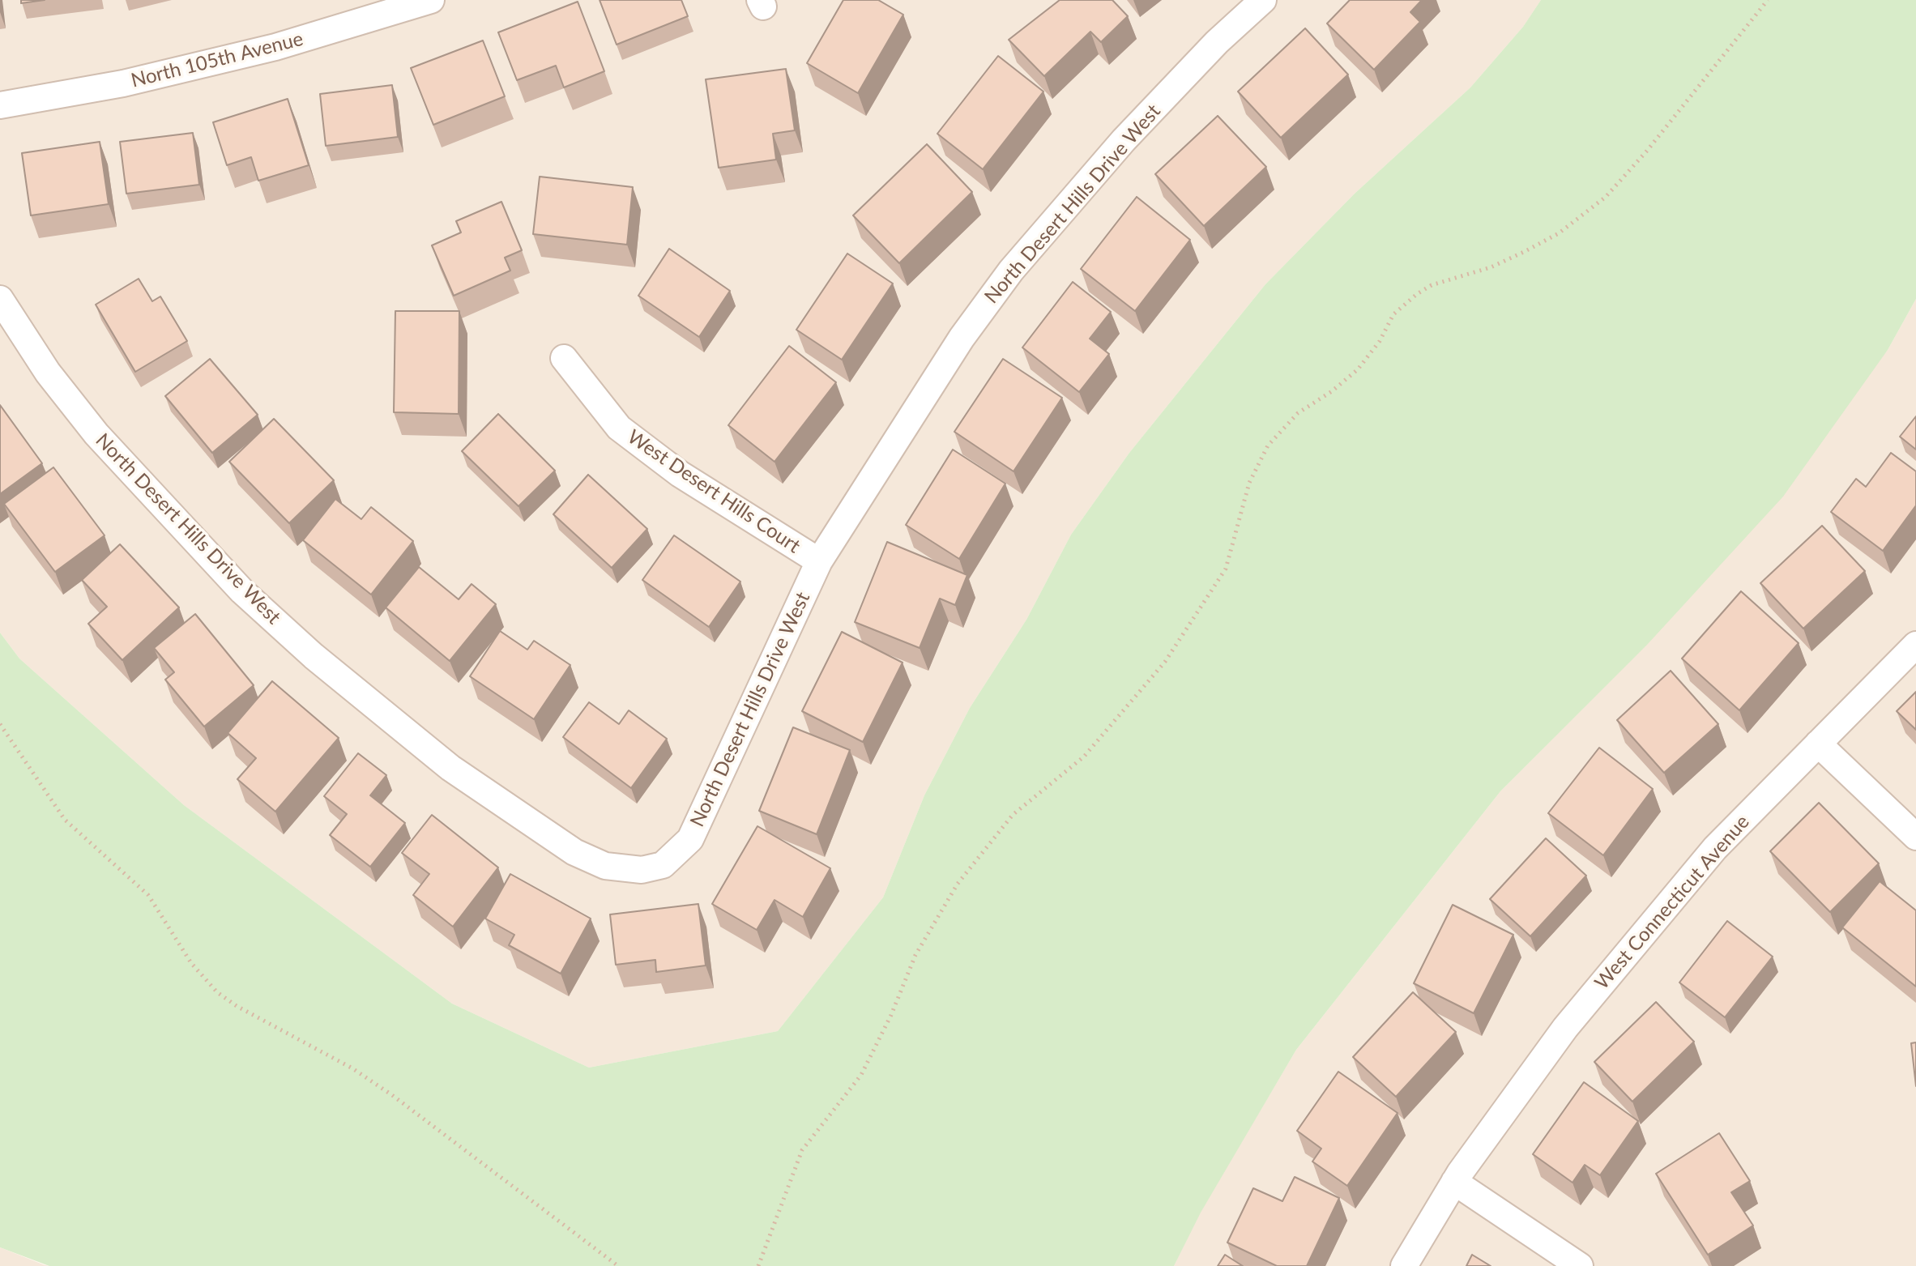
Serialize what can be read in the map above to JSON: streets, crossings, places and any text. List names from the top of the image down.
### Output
{
  "streets": {
    "street": [
      "North 105th Avenue",
      "North Desert Hills Drive West",
      "West Desert Hills Court",
      "West Connecticut Avenue"
    ]
  },
  "crossings": [
    ["North Desert Hills Drive West", "West Desert Hills Court"]
  ]
}
